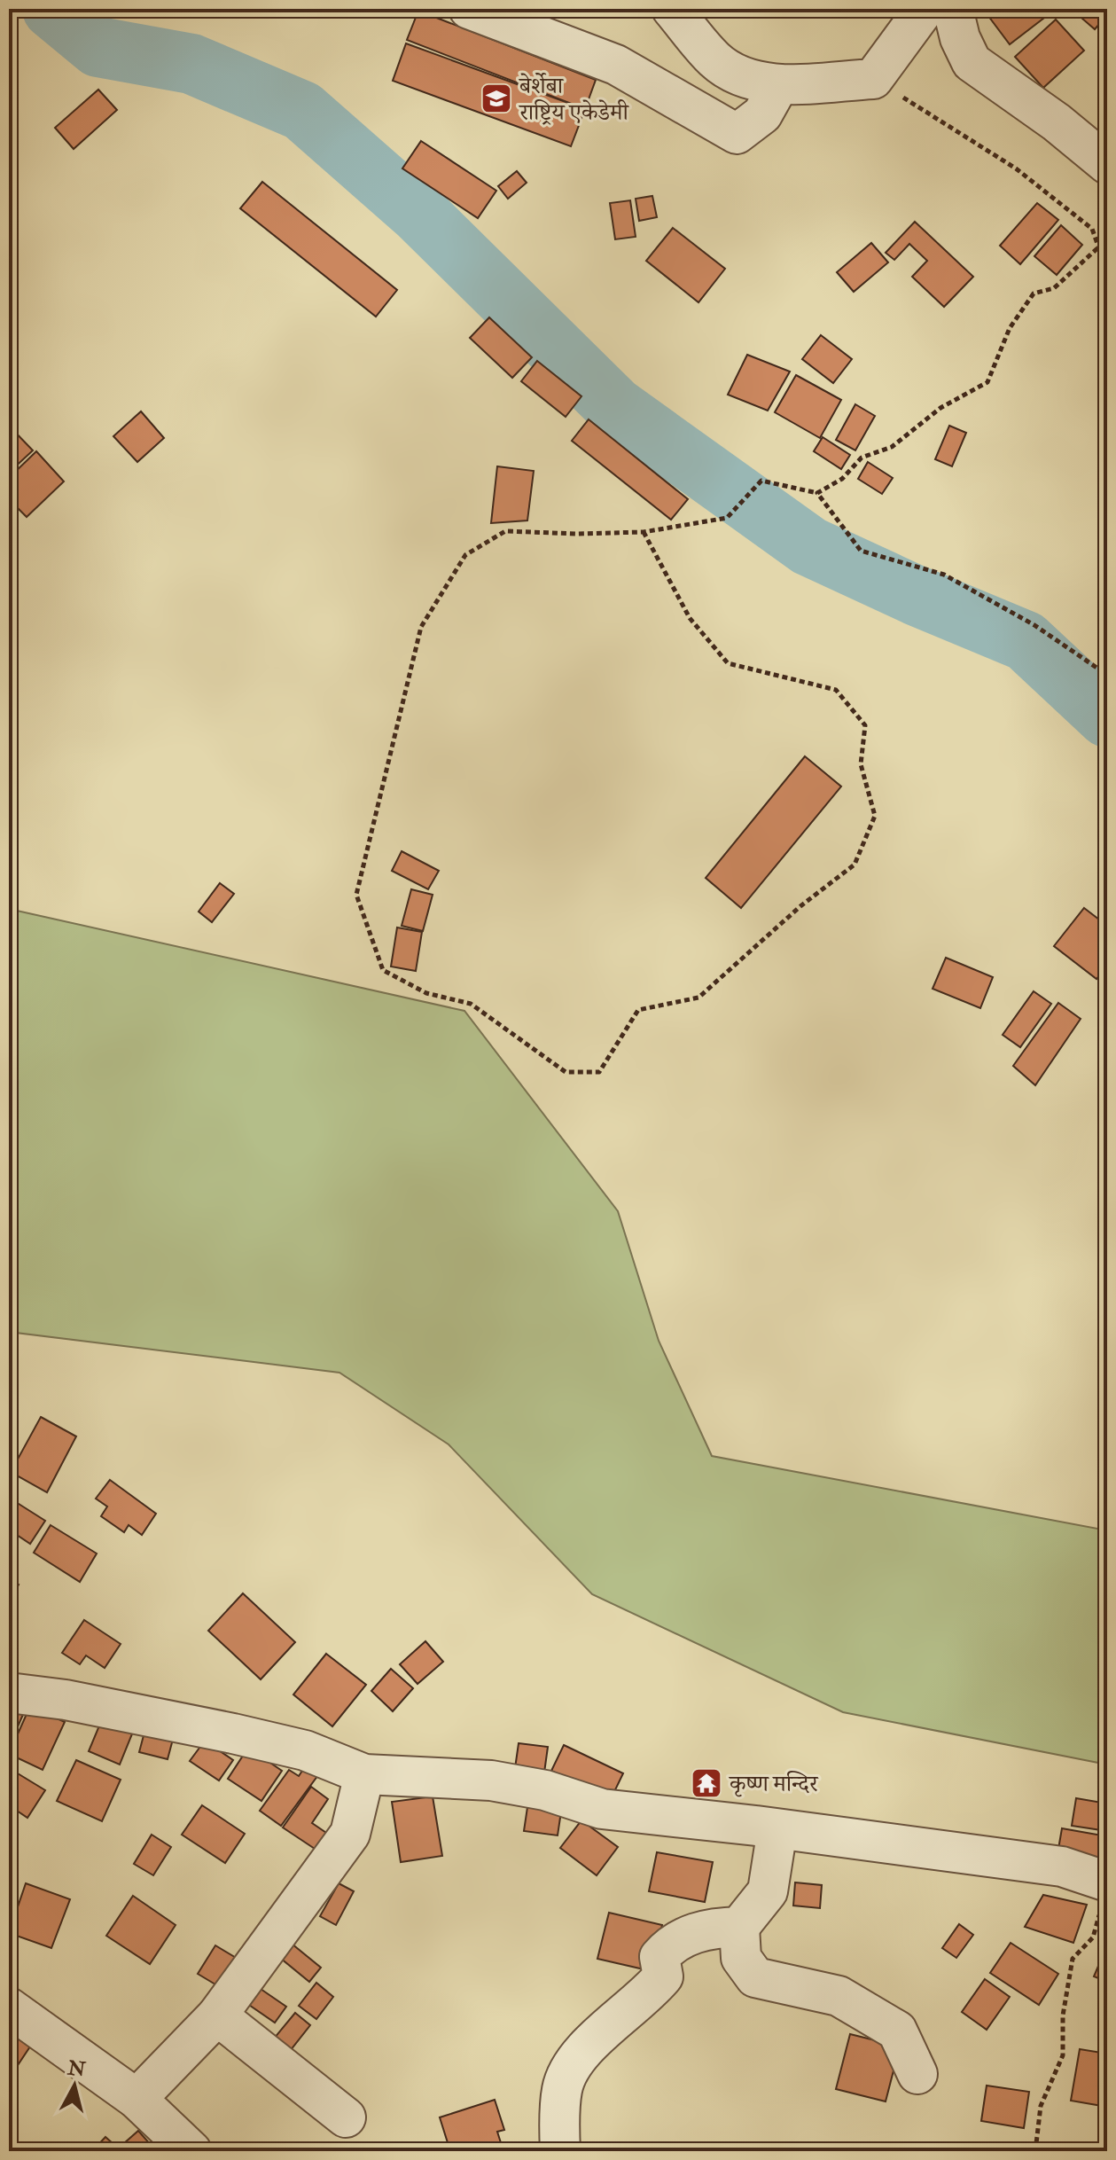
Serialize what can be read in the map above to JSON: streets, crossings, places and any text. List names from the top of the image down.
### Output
{
  "places": {
    "school or university": ["बेर्शेबा राष्ट्रिय एकेडेमी"],
    "temple": ["कृष्ण मन्दिर"]
  },
  "north": "top"
}
